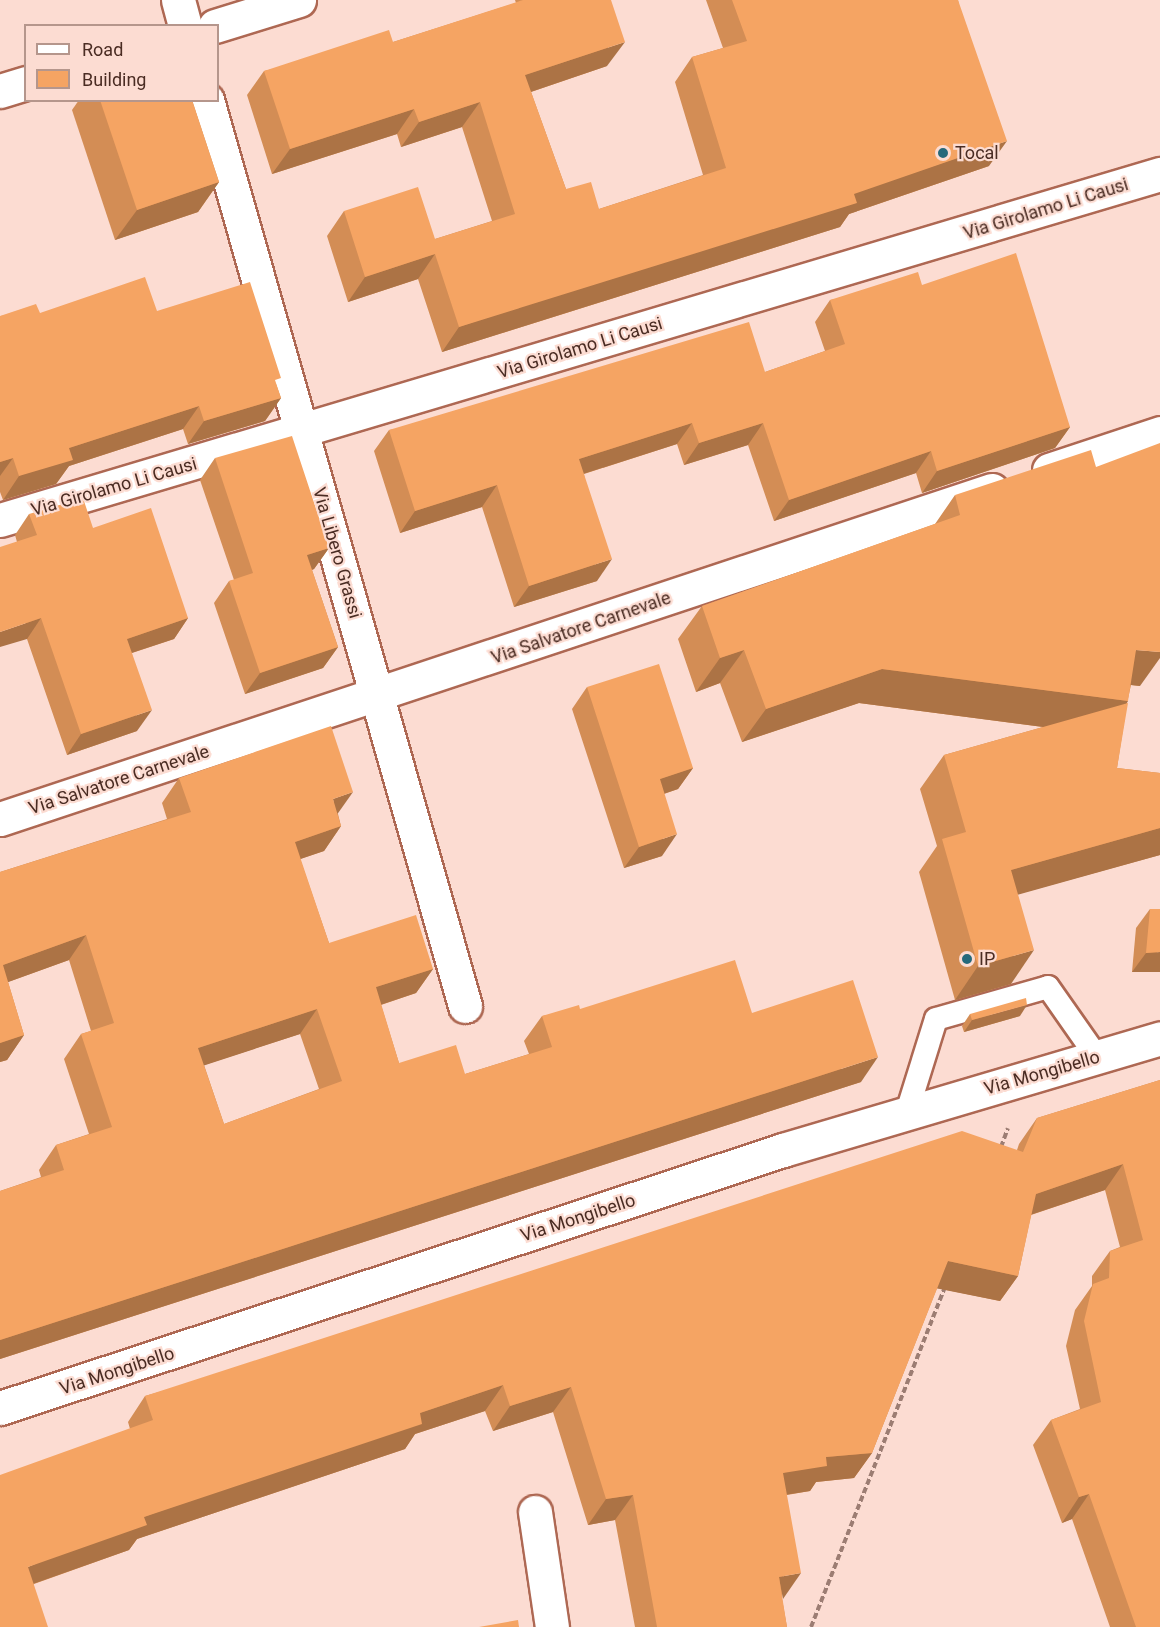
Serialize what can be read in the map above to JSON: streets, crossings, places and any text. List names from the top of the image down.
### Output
{
  "streets": {
    "street": [
      "Via Girolamo Li Causi",
      "Via Libero Grassi",
      "Via Salvatore Carnevale",
      "Via Mongibello"
    ]
  },
  "crossings": [
    ["Via Girolamo Li Causi", "Via Libero Grassi"],
    ["Via Libero Grassi", "Via Salvatore Carnevale"]
  ],
  "places": ["Tocal", "IP"],
  "legend": ["Road", "Building"]
}
